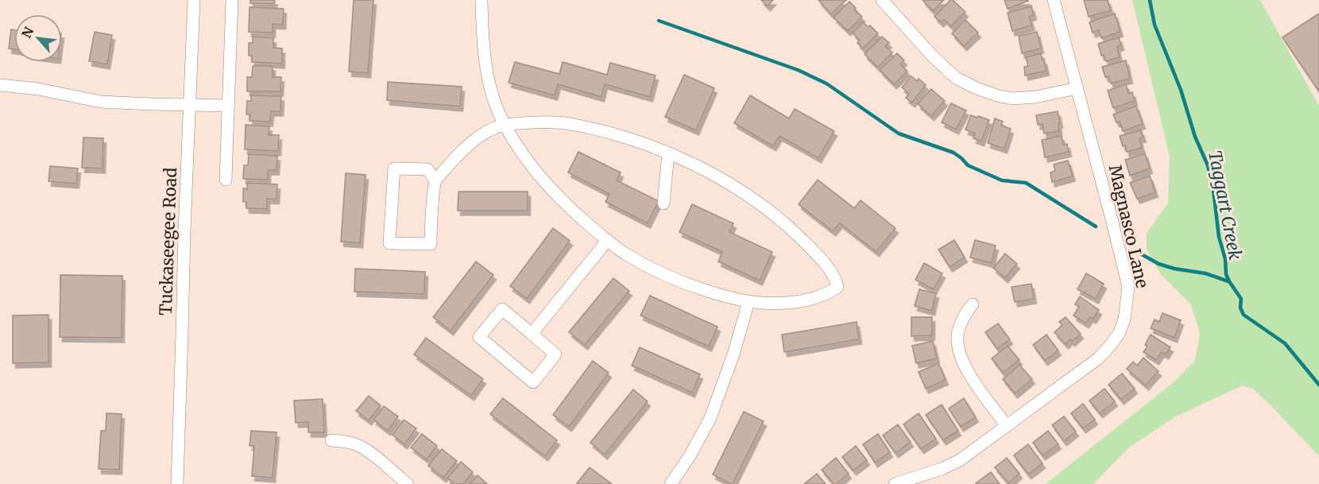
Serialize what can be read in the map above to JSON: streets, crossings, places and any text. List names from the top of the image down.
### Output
{
  "streets": {
    "street": ["Magnasco Lane", "Tuckaseegee Road"]
  },
  "water": ["Taggart Creek"],
  "north": "top left"
}
